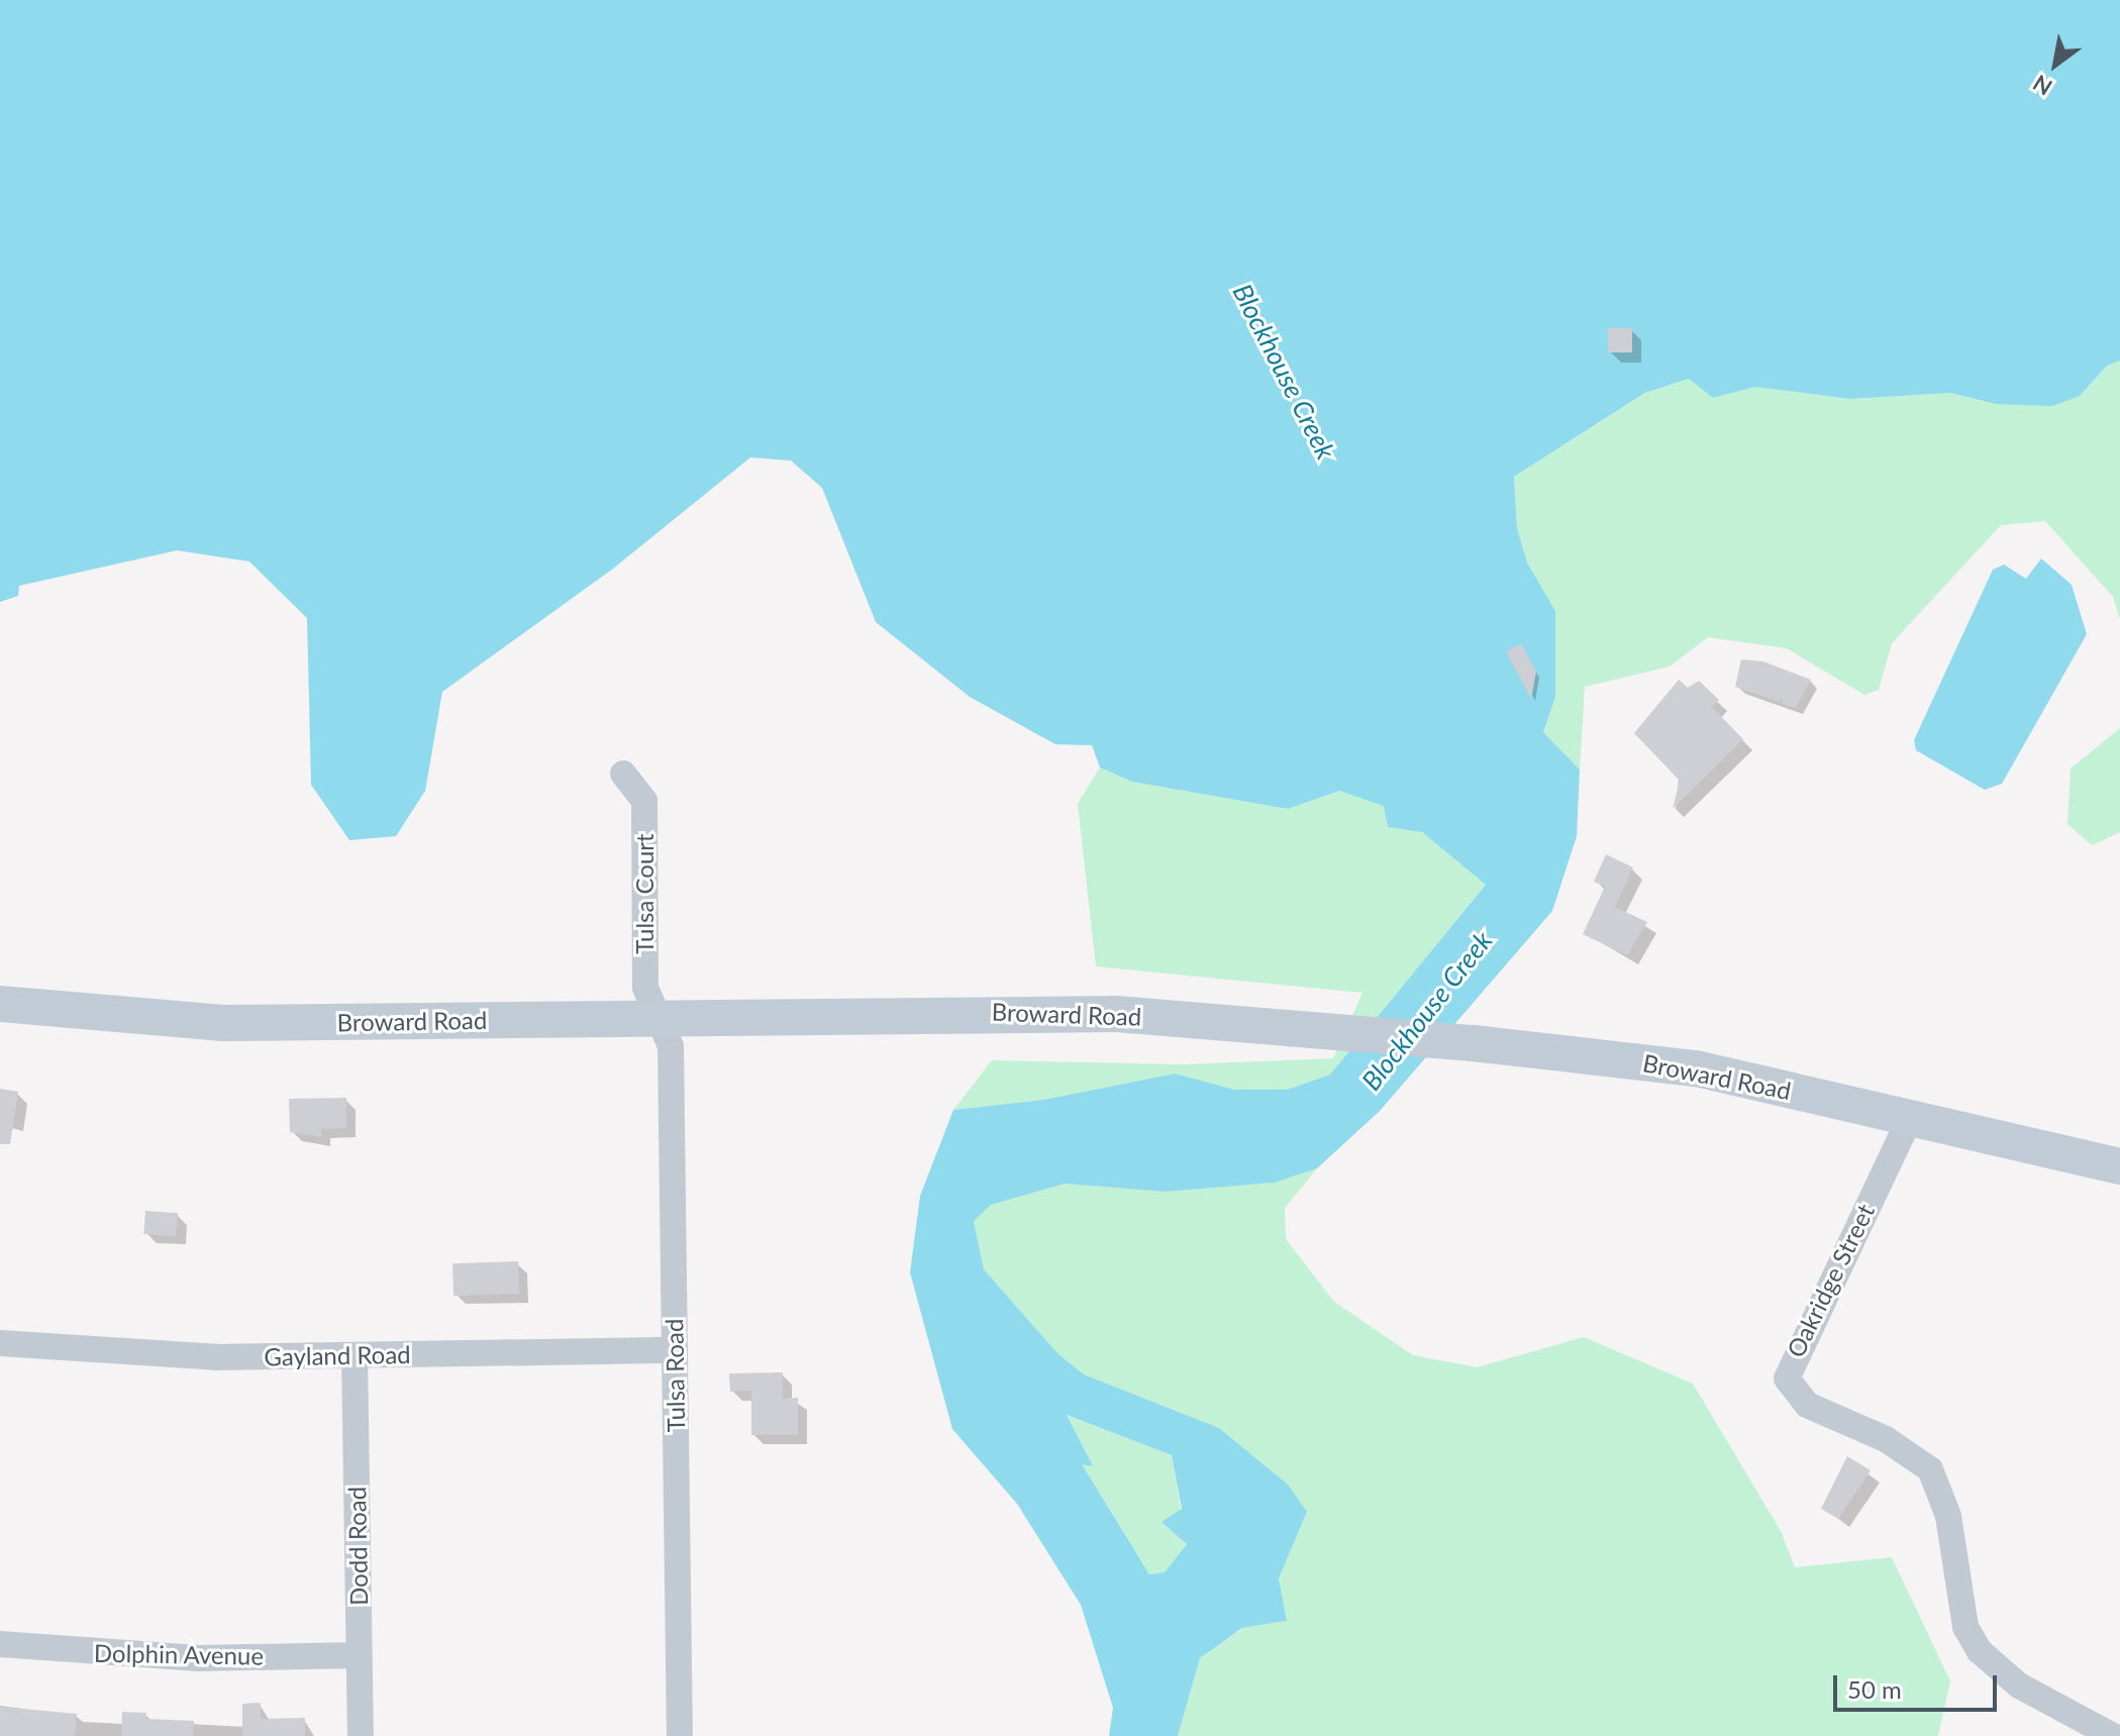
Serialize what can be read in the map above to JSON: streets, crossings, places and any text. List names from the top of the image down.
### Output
{
  "streets": {
    "main road": ["Broward Road"],
    "street": [
      "Tulsa Court",
      "Oakridge Street",
      "Gayland Road",
      "Tulsa Road",
      "Dodd Road",
      "Dolphin Avenue"
    ]
  },
  "crossings": [
    ["Tulsa Court", "Broward Road"],
    ["Tulsa Court", "Tulsa Road"],
    ["Broward Road", "Oakridge Street"],
    ["Broward Road", "Tulsa Road"],
    ["Gayland Road", "Tulsa Road"],
    ["Gayland Road", "Dodd Road"],
    ["Dodd Road", "Dolphin Avenue"]
  ],
  "water": ["Blockhouse Creek"],
  "scale_bar": "50 m",
  "north": "bottom left"
}
